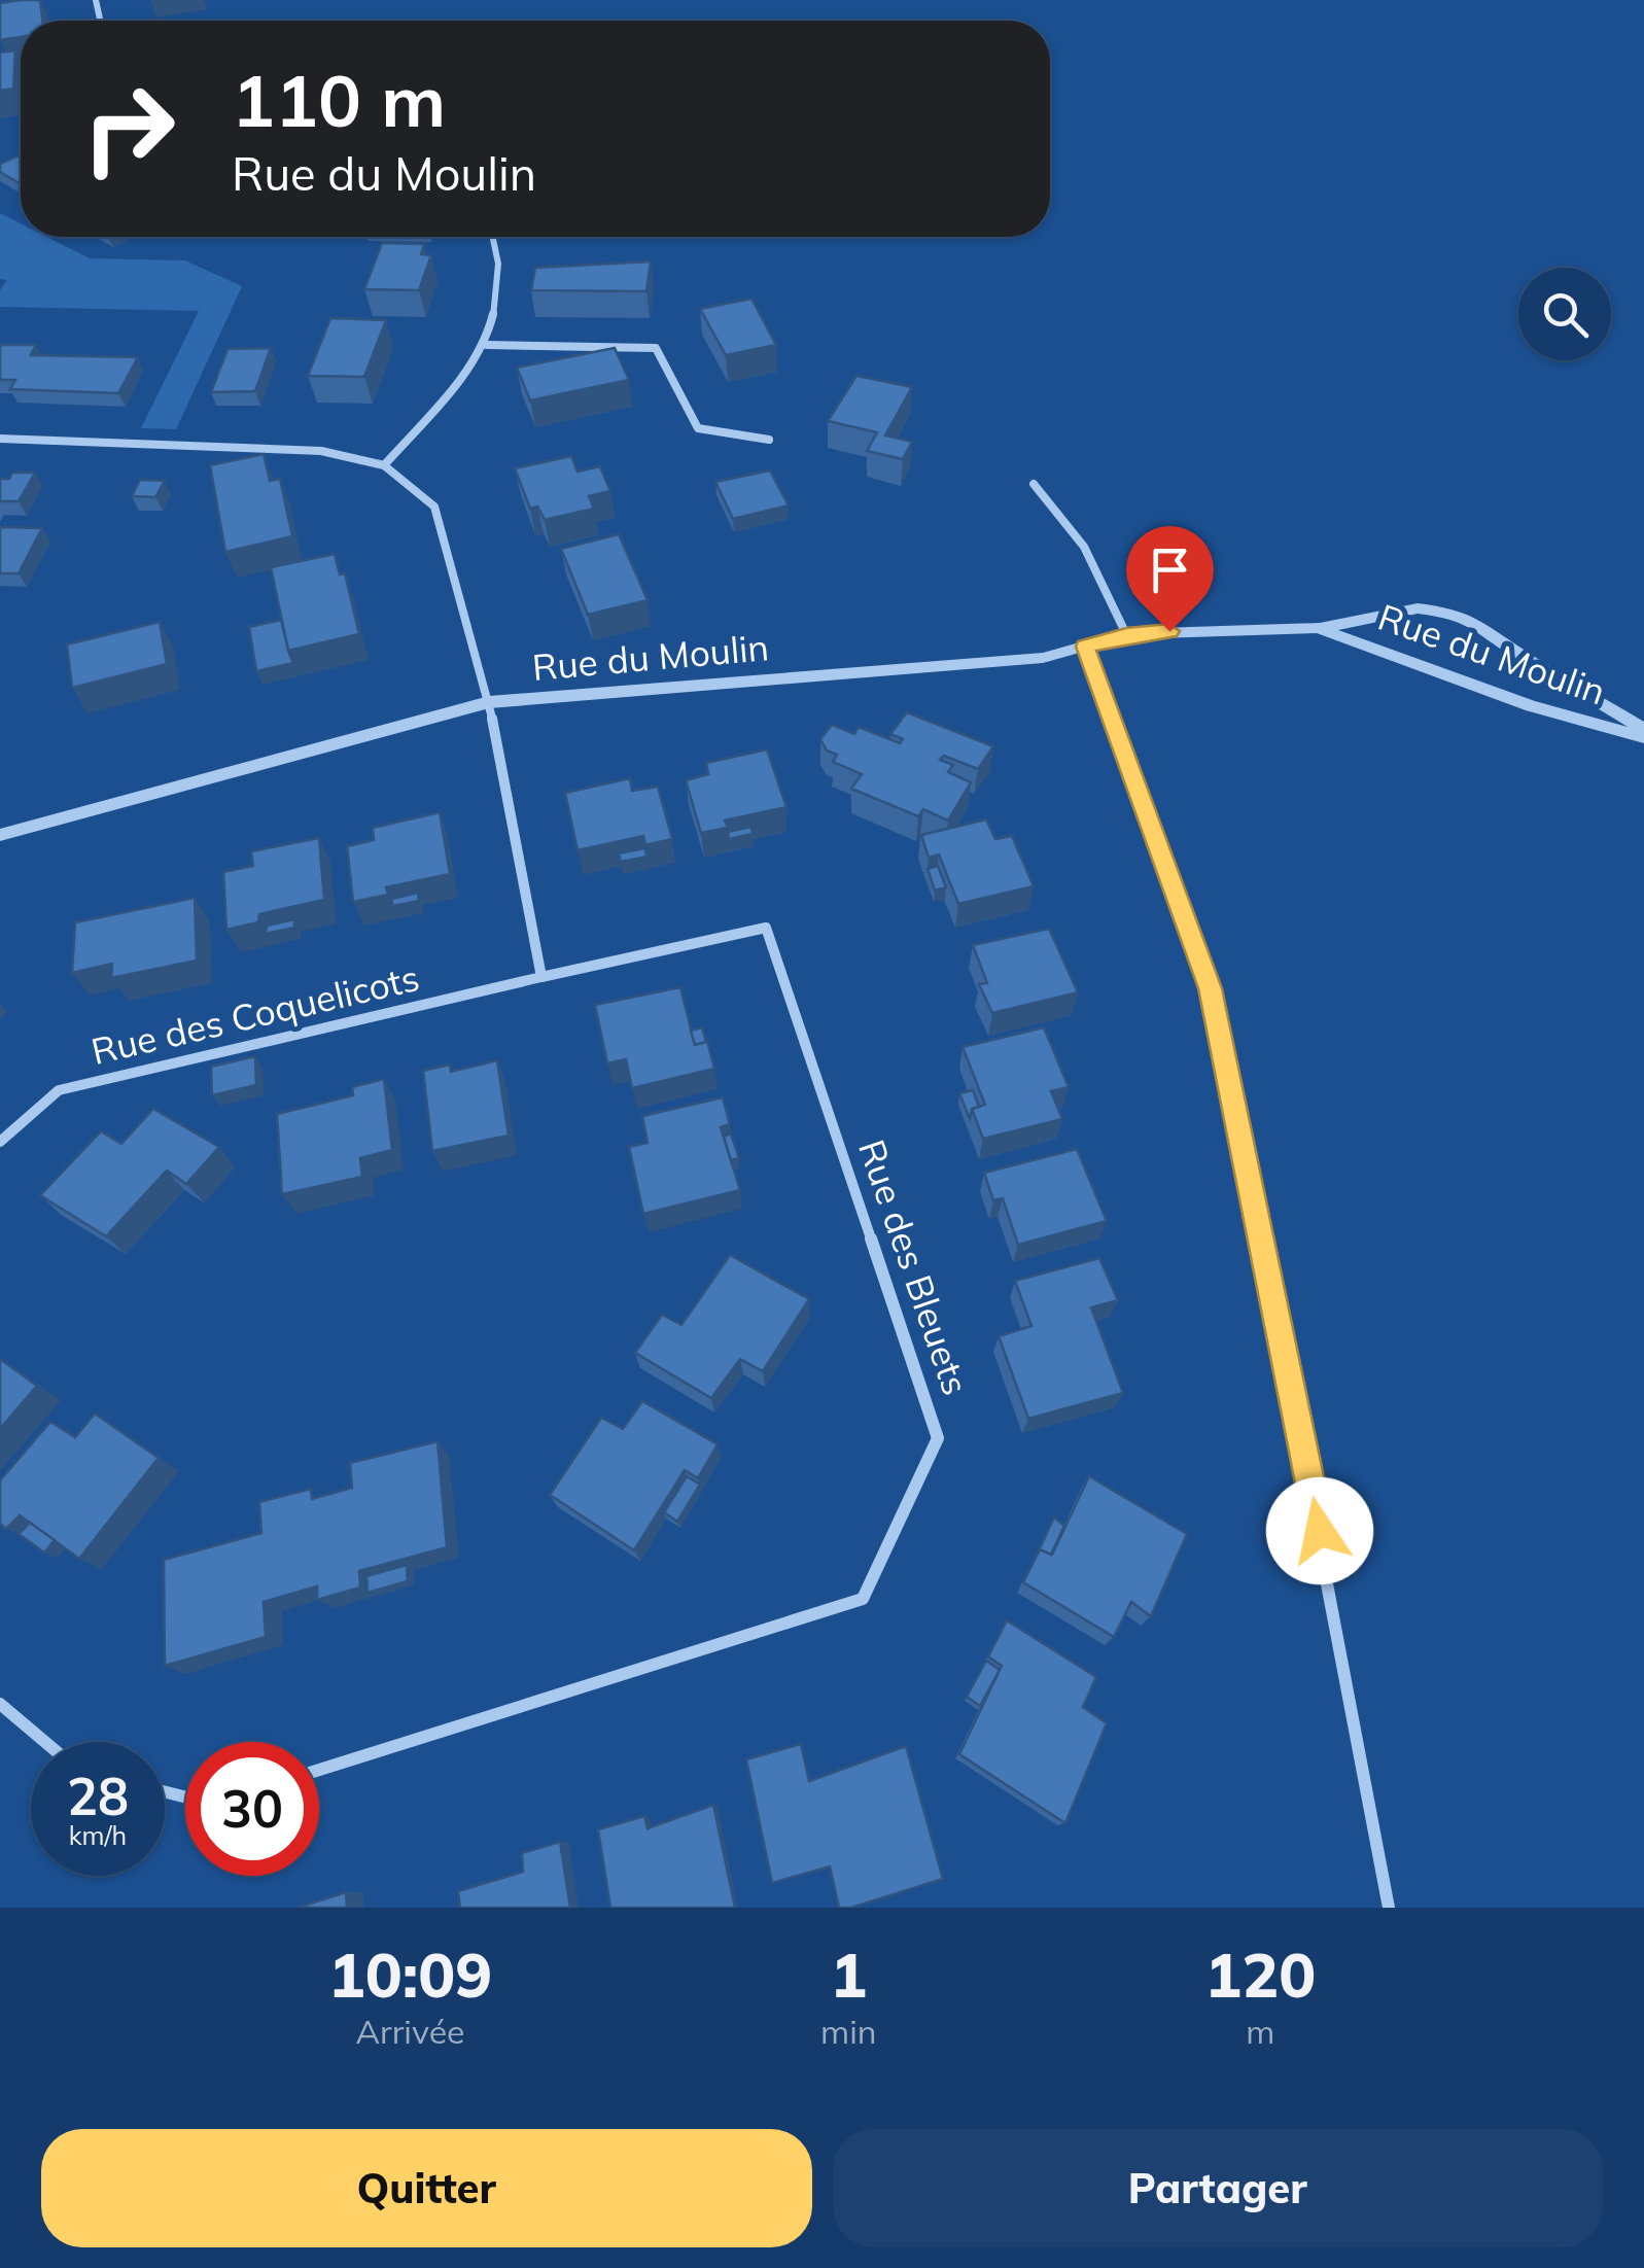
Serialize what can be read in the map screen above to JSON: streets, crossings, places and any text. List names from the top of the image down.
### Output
{
  "streets": {
    "street": ["Rue du Moulin", "Rue des Coquelicots", "Rue des Bleuets"]
  },
  "crossings": [
    ["Rue des Coquelicots", "Rue des Bleuets"]
  ],
  "page": {
    "turn": ["110 m", "Rue du Moulin"],
    "speed": "28 km/h",
    "limit": "30",
    "eta": [
      "10:09",
      "Arrivée",
      "1",
      "min",
      "120",
      "m"
    ],
    "buttons": ["Quitter", "Partager"]
  }
}
